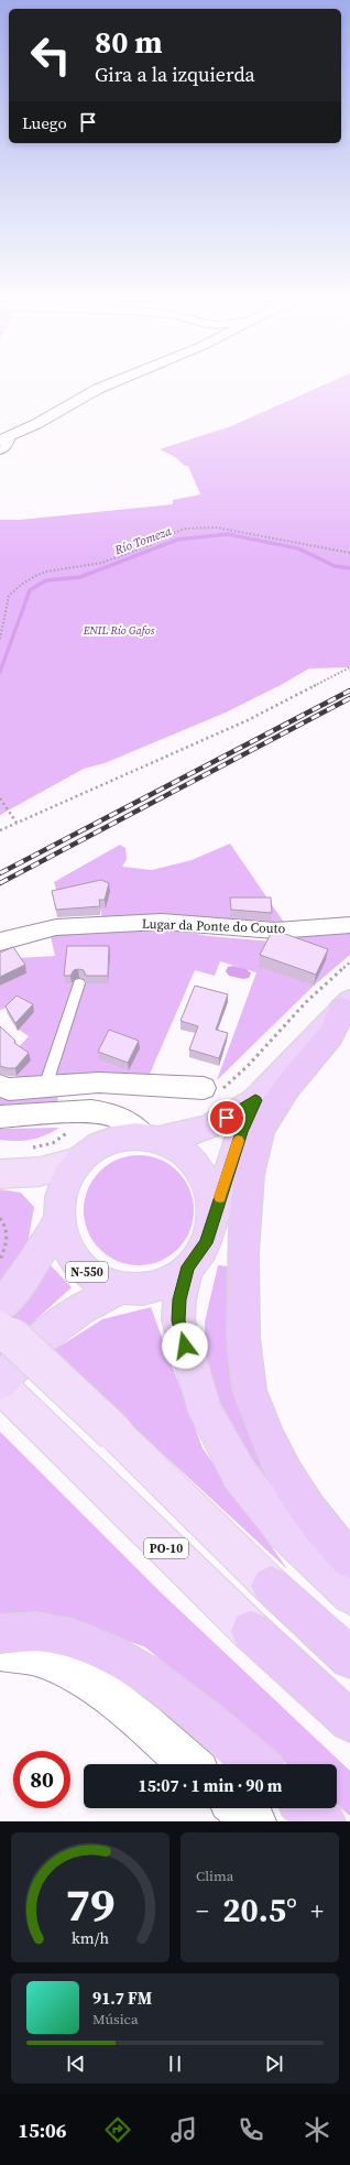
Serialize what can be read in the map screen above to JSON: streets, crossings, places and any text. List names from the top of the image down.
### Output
{
  "streets": {
    "highway": ["N-550", "PO-10"],
    "street": ["Lugar da Ponte do Couto"]
  },
  "crossings": [
    ["N-550", "PO-10"]
  ],
  "water": ["Río Tomeza"],
  "parks": ["ENIL Río Gafos"],
  "page": {
    "turn": ["80 m", "Gira a la izquierda"],
    "then": "Luego",
    "limit": "80",
    "trip": "15:07 · 1 min · 90 m",
    "tile": "Clima",
    "heat": ["−", "20.5°", "+"],
    "song": ["91.7 FM", "Música"],
    "tabs": "15:06",
    "gauge": ["79", "km/h"]
  }
}
